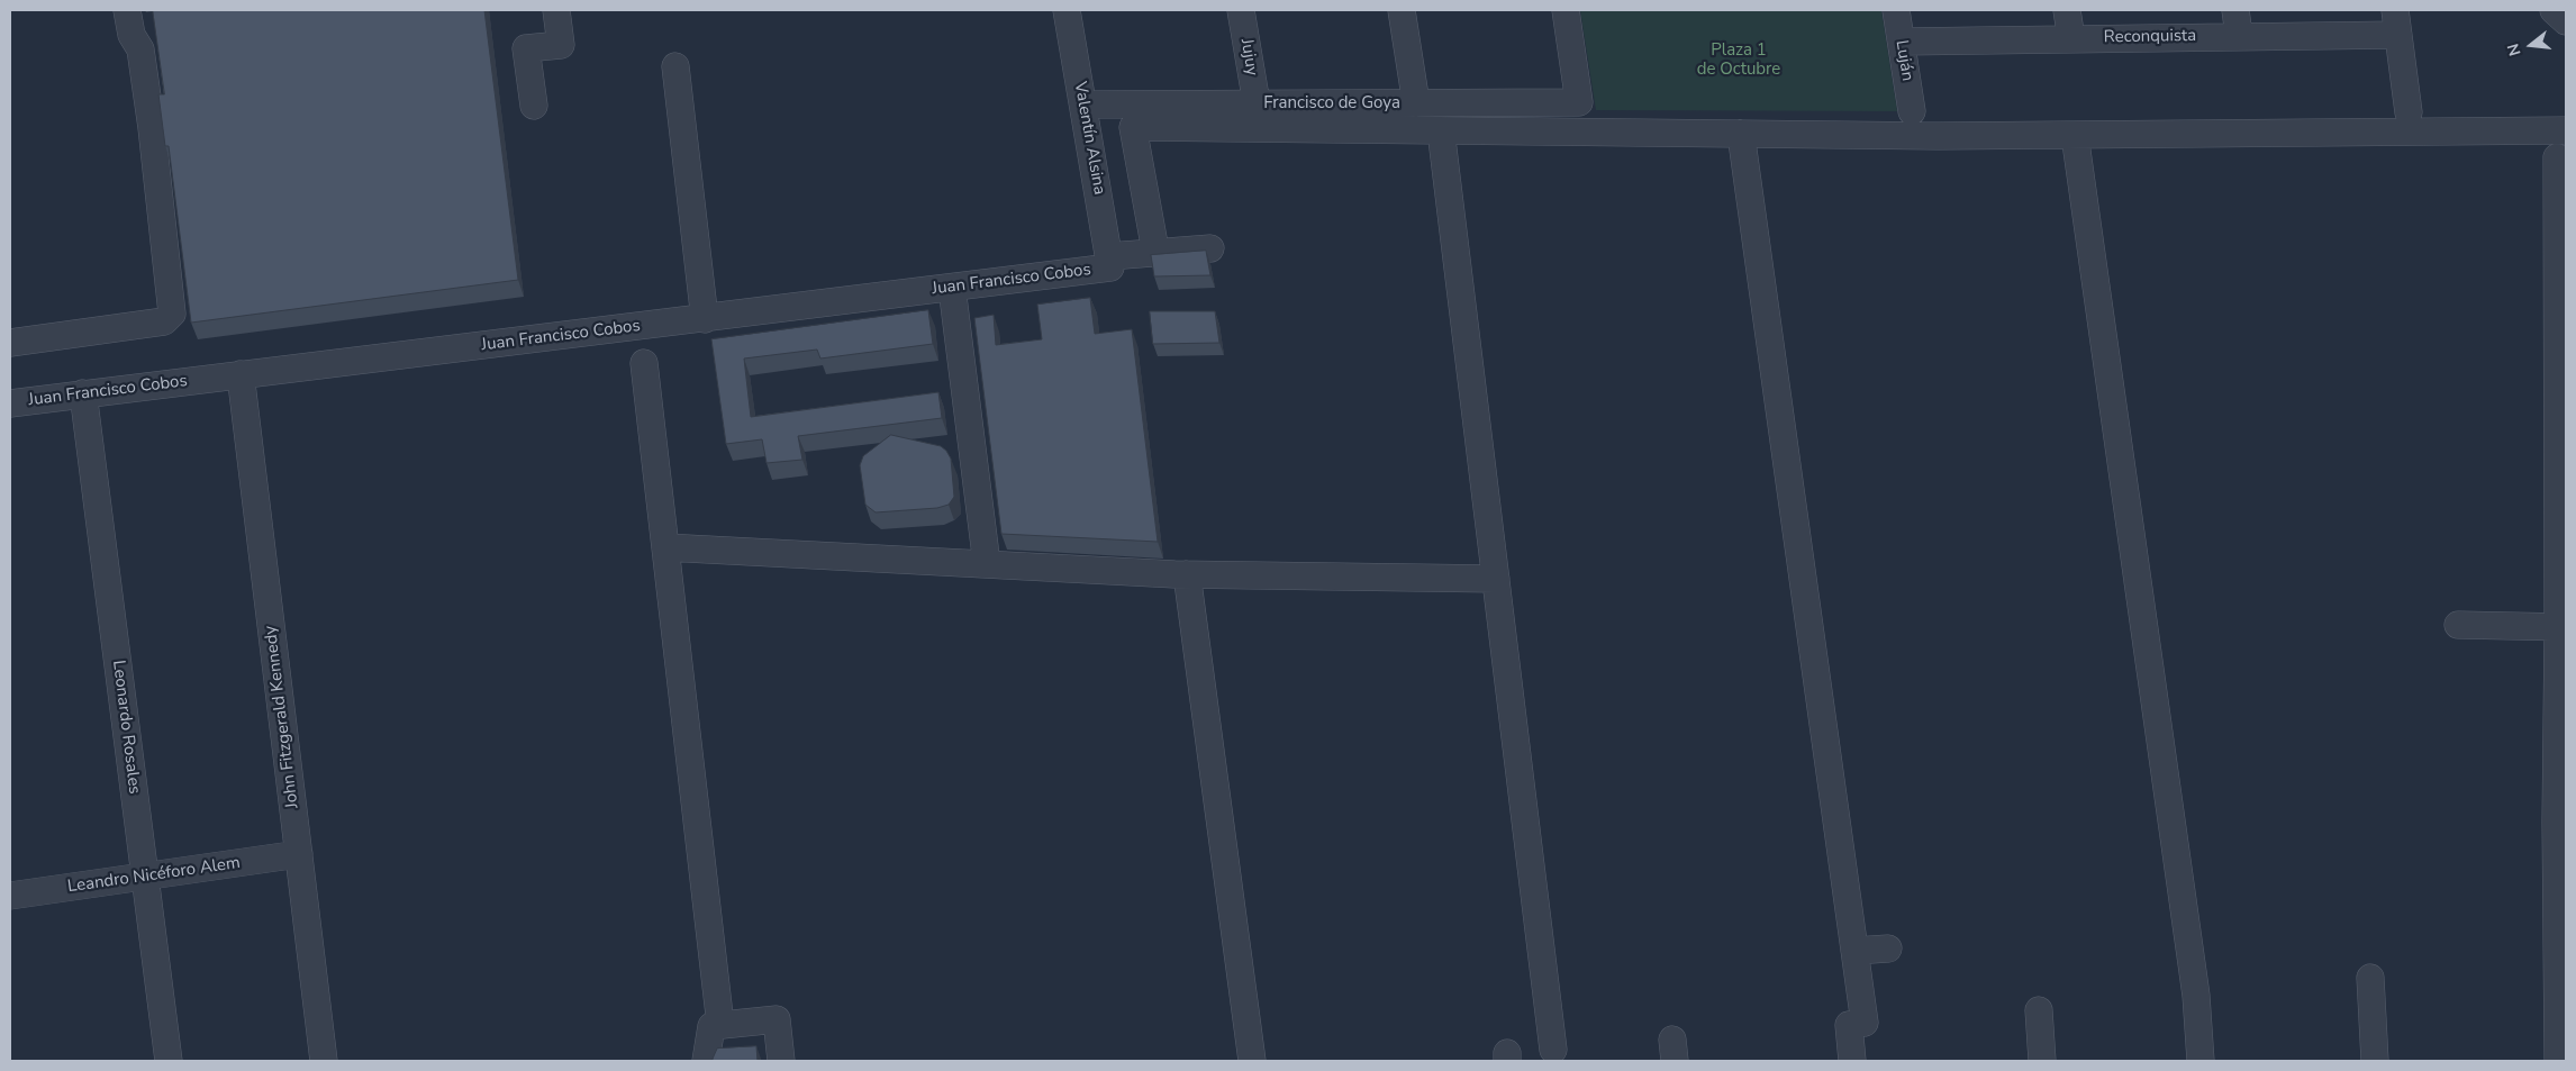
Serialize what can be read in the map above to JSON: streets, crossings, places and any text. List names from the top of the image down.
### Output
{
  "streets": {
    "street": [
      "Reconquista",
      "Jujuy",
      "Luján",
      "Francisco de Goya",
      "Valentín Alsina",
      "Juan Francisco Cobos",
      "John Fitzgerald Kennedy",
      "Leonardo Rosales",
      "Leandro Nicéforo Alem"
    ]
  },
  "crossings": [
    ["Reconquista", "Luján"],
    ["Jujuy", "Francisco de Goya"],
    ["Francisco de Goya", "Valentín Alsina"],
    ["Valentín Alsina", "Juan Francisco Cobos"],
    ["Juan Francisco Cobos", "John Fitzgerald Kennedy"],
    ["Juan Francisco Cobos", "Leonardo Rosales"],
    ["John Fitzgerald Kennedy", "Leandro Nicéforo Alem"],
    ["Leonardo Rosales", "Leandro Nicéforo Alem"]
  ],
  "parks": ["Plaza 1 de Octubre"],
  "north": "left"
}
